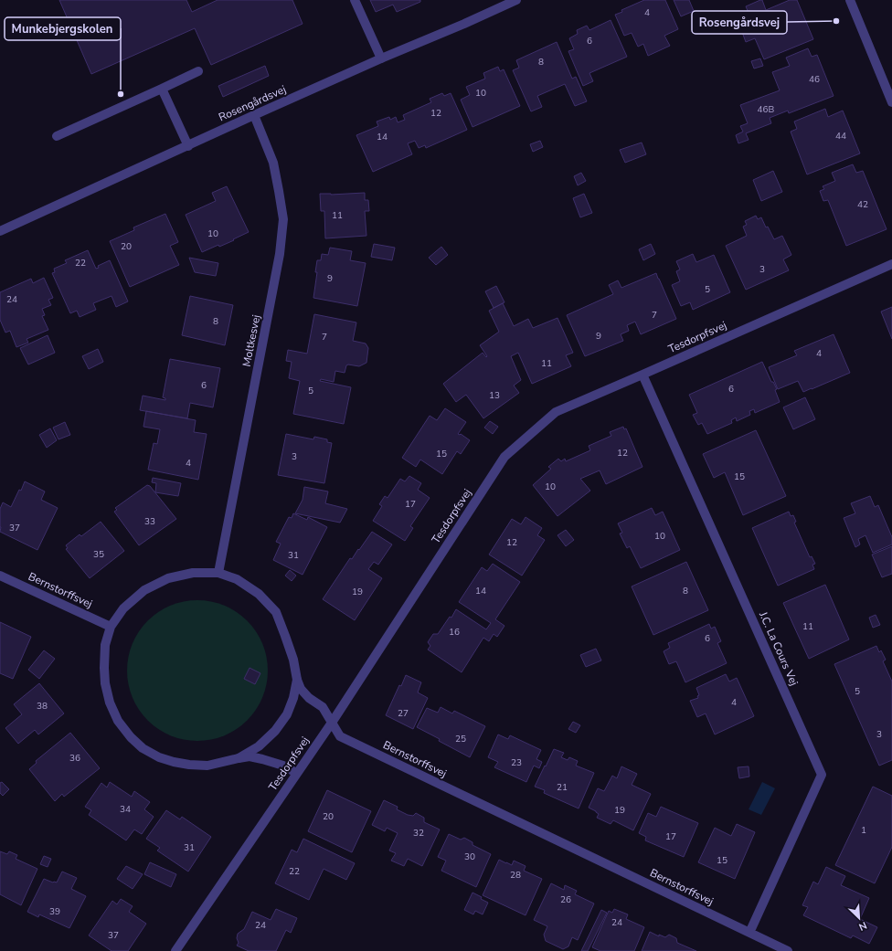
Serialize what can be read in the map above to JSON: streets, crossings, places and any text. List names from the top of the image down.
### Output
{
  "streets": {
    "street": [
      "Rosengårdsvej",
      "Tesdorpfsvej",
      "Moltkesvej",
      "Bernstorffsvej",
      "J.C. La Cours Vej"
    ]
  },
  "crossings": [
    ["Rosengårdsvej", "Moltkesvej"],
    ["Tesdorpfsvej", "Bernstorffsvej"],
    ["Tesdorpfsvej", "J.C. La Cours Vej"],
    ["Moltkesvej", "Bernstorffsvej"],
    ["Bernstorffsvej", "J.C. La Cours Vej"]
  ],
  "places": ["Rosengårdsvej", "Munkebjergskolen"],
  "house_numbers": [
    "4",
    "6",
    "8",
    "46",
    "10",
    "46B",
    "12",
    "44",
    "14",
    "42",
    "11",
    "10",
    "20",
    "22",
    "3",
    "9",
    "5",
    "24",
    "7",
    "8",
    "9",
    "7",
    "4",
    "11",
    "6",
    "6",
    "5",
    "13",
    "12",
    "15",
    "3",
    "4",
    "15",
    "10",
    "17",
    "33",
    "37",
    "10",
    "12",
    "35",
    "31",
    "14",
    "8",
    "19",
    "11",
    "16",
    "6",
    "5",
    "4",
    "38",
    "27",
    "3",
    "25",
    "36",
    "23",
    "21",
    "34",
    "19",
    "20",
    "1",
    "32",
    "17",
    "31",
    "30",
    "15",
    "22",
    "28",
    "26",
    "39",
    "24",
    "24",
    "37"
  ],
  "north": "bottom right"
}
